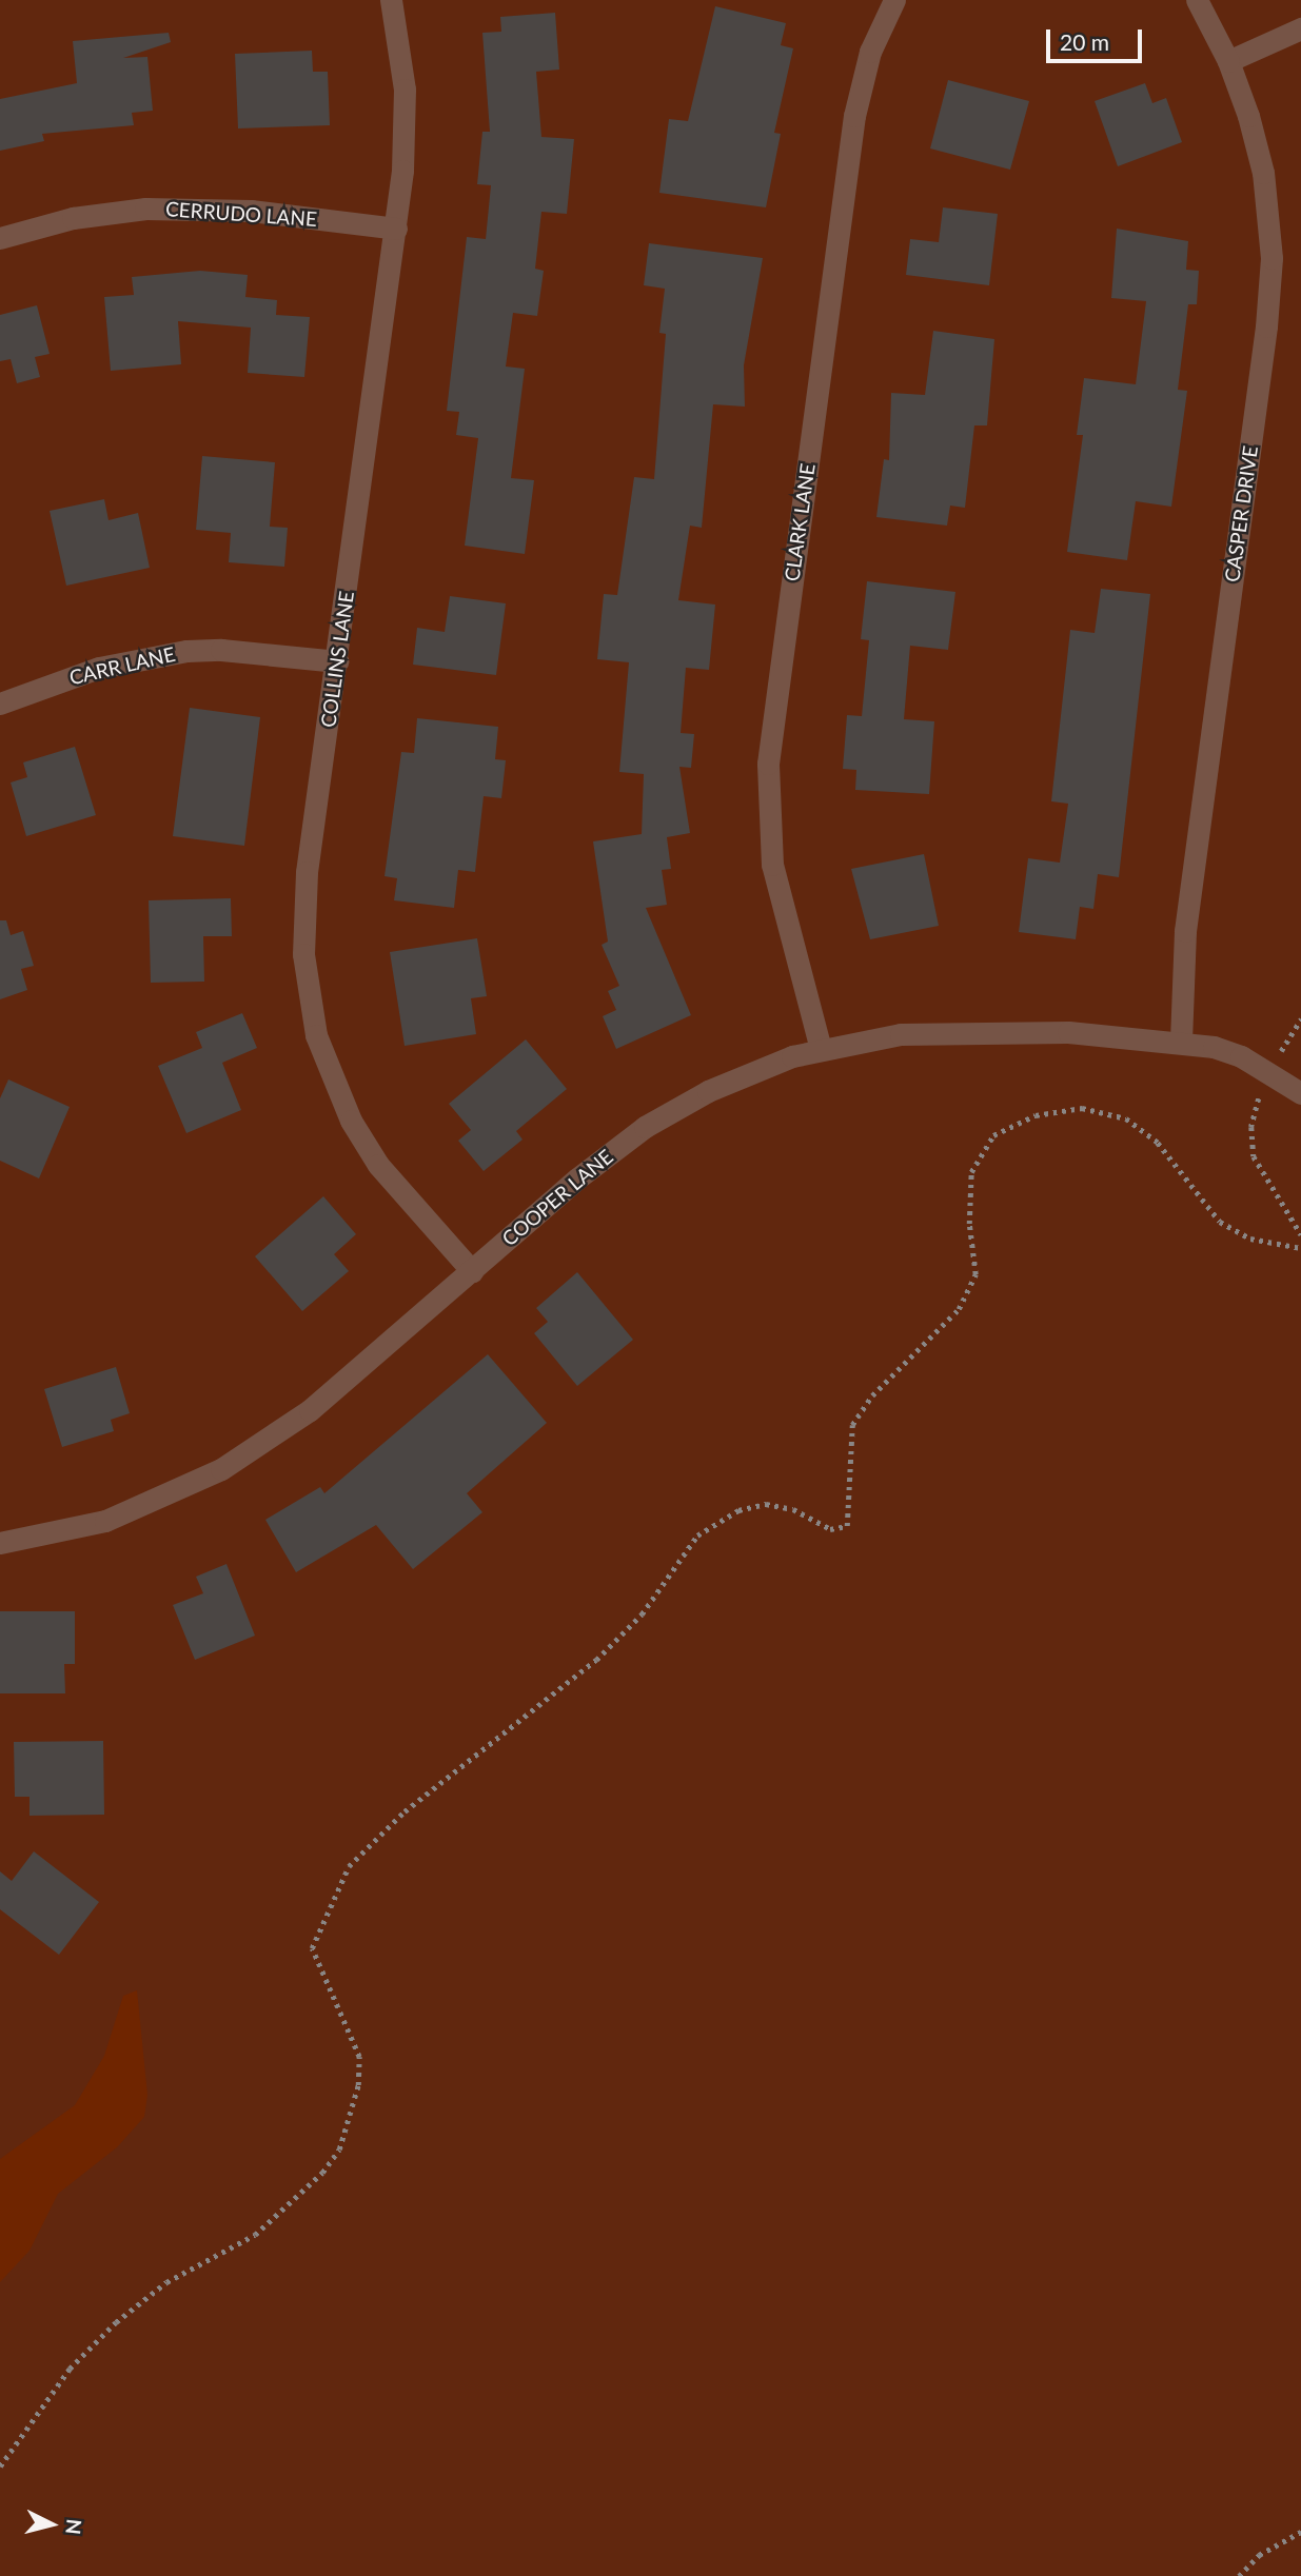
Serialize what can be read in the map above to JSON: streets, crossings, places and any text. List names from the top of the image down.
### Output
{
  "streets": {
    "street": [
      "CERRUDO LANE",
      "CASPER DRIVE",
      "CLARK LANE",
      "COLLINS LANE",
      "CARR LANE",
      "COOPER LANE"
    ]
  },
  "crossings": [
    ["CERRUDO LANE", "COLLINS LANE"],
    ["CASPER DRIVE", "COOPER LANE"],
    ["CLARK LANE", "COOPER LANE"],
    ["COLLINS LANE", "CARR LANE"],
    ["COLLINS LANE", "COOPER LANE"]
  ],
  "scale_bar": "20 m",
  "north": "right"
}
